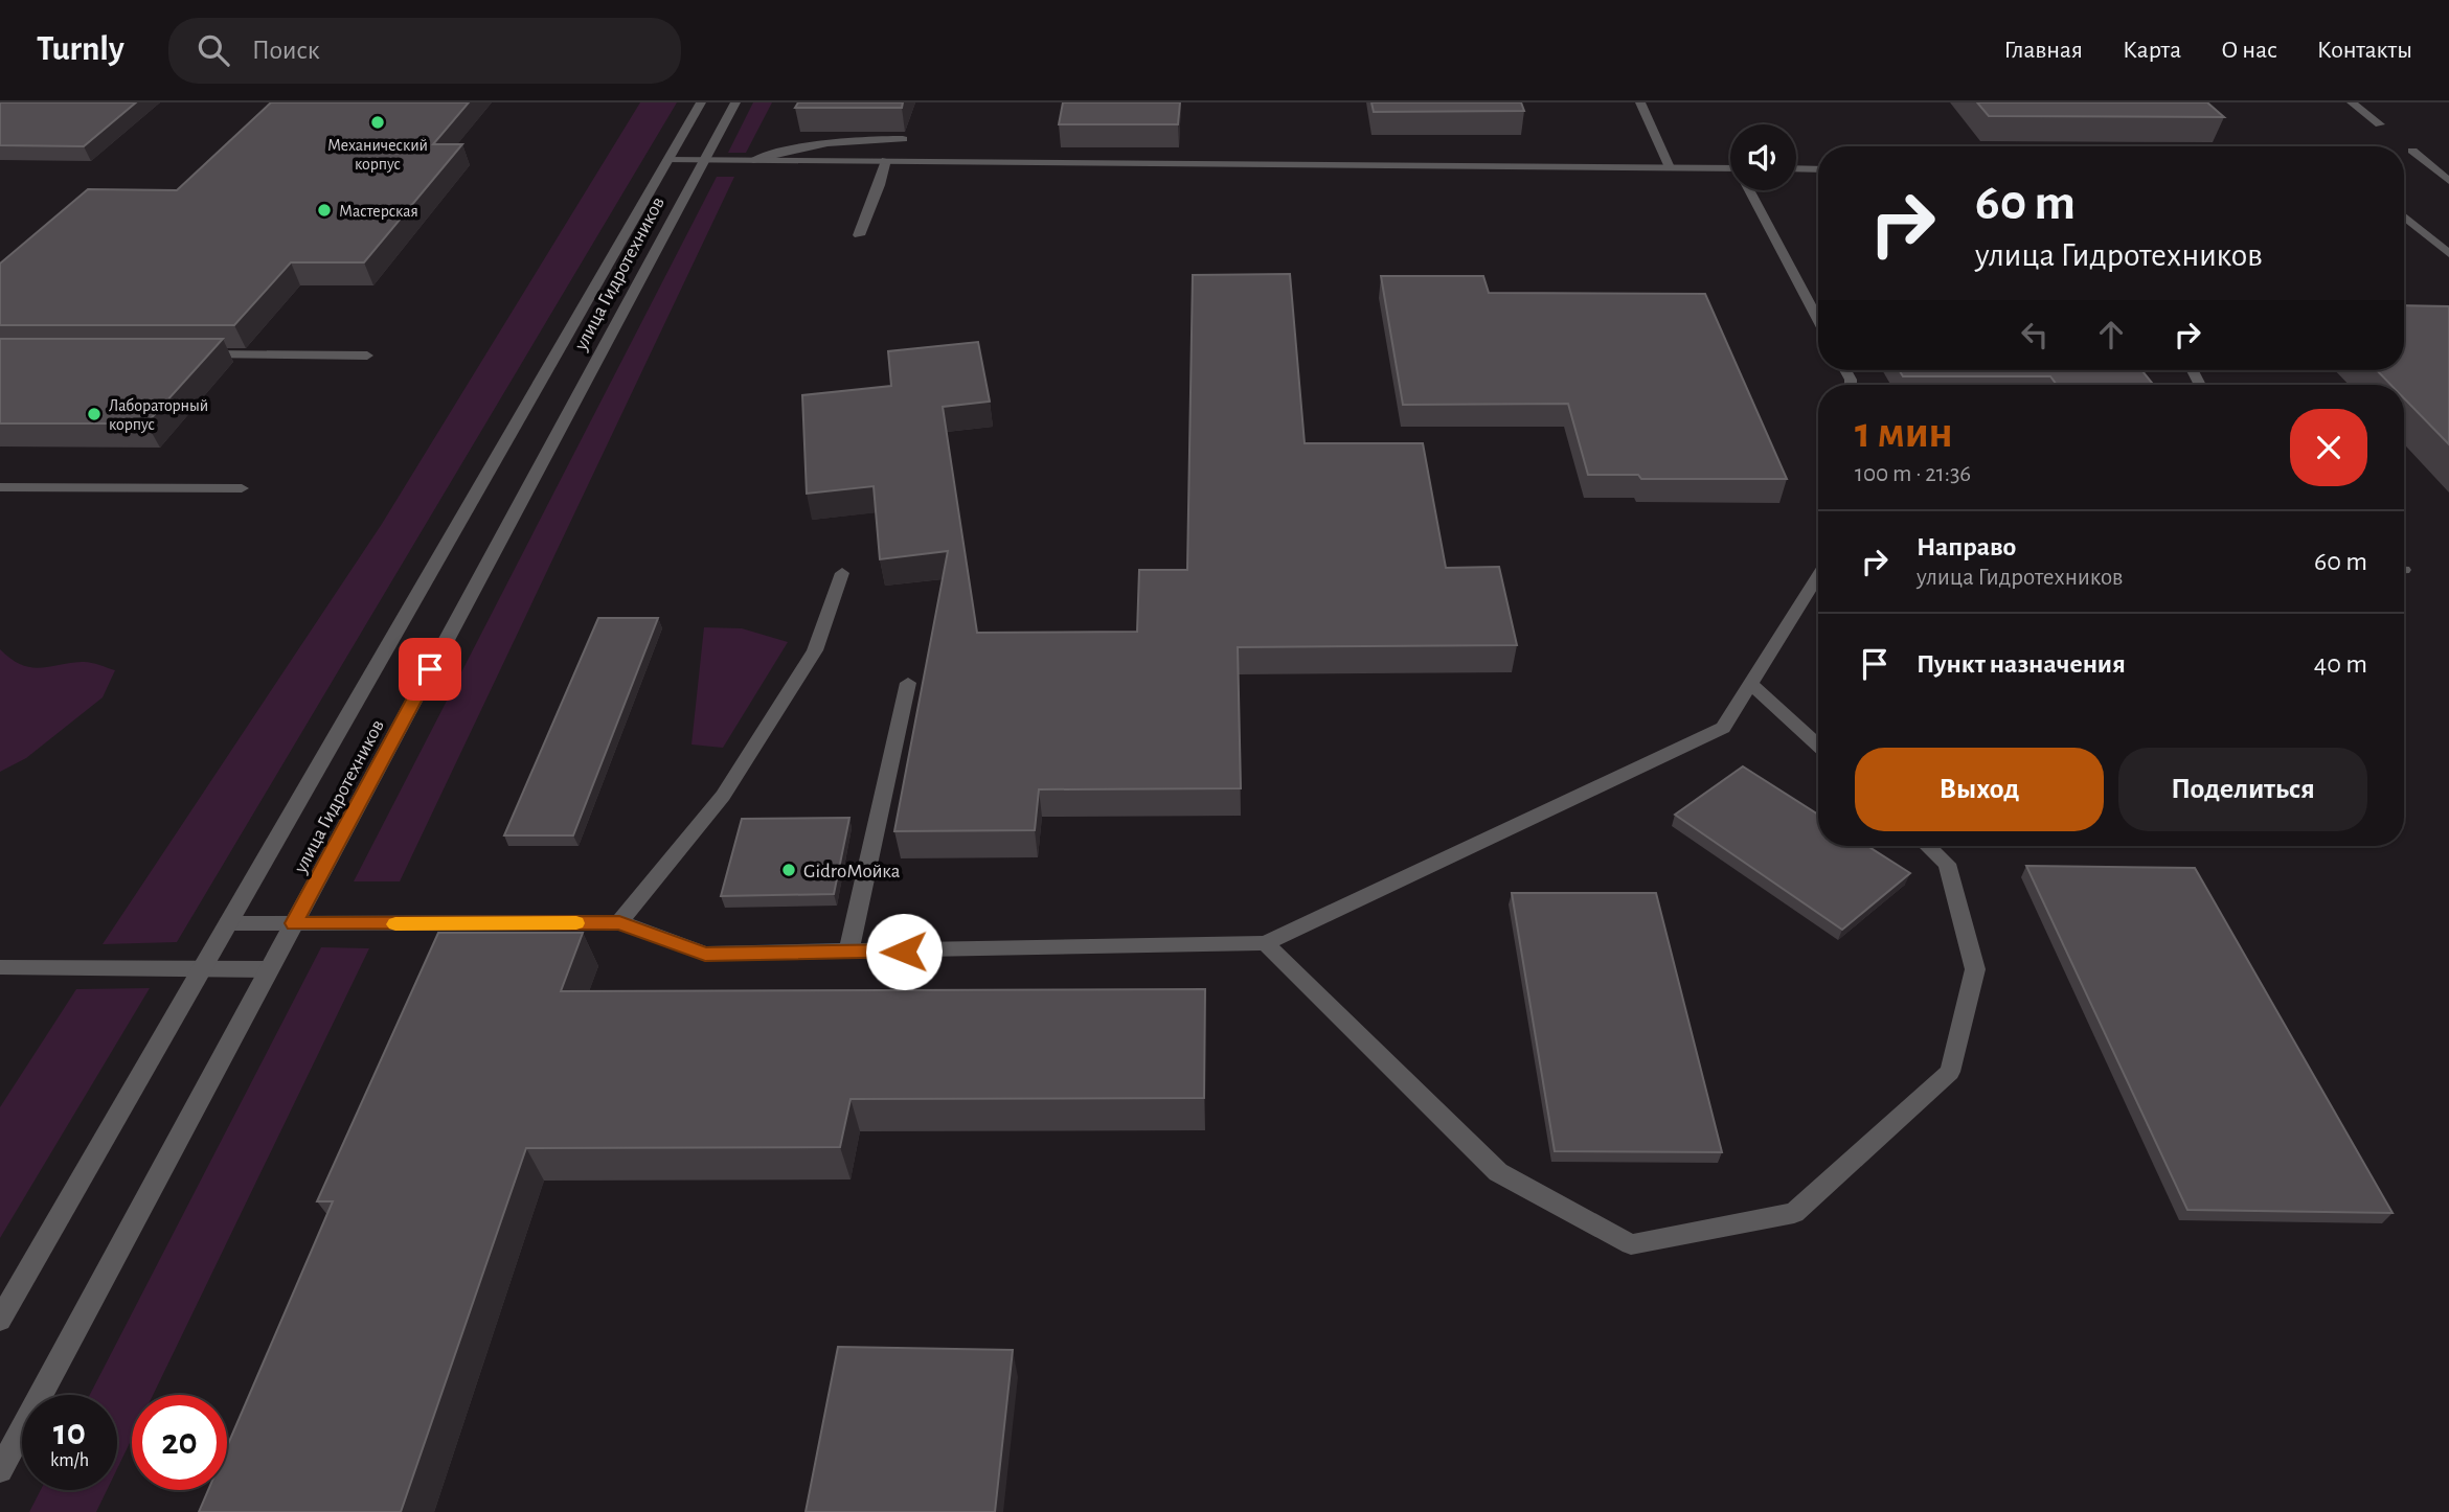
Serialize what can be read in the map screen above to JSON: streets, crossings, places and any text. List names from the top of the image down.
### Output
{
  "streets": {
    "street": ["улица Гидротехников"]
  },
  "places": [
    "Механический корпус",
    "Мастерская",
    "Лабораторный корпус",
    "GidroМойка"
  ],
  "page": {
    "header": "Turnly",
    "search": "Поиск",
    "nav": [
      "Главная",
      "Карта",
      "О нас",
      "Контакты"
    ],
    "turn": ["60 m", "улица Гидротехников"],
    "heading": ["1 мин", "100 m · 21:36"],
    "list": [
      {
        "name": "Направо",
        "note": "улица Гидротехников",
        "value": "60 m"
      },
      {
        "name": "Пункт назначения",
        "value": "40 m"
      }
    ],
    "buttons": ["Выход", "Поделиться"],
    "speed": "10 km/h",
    "limit": "20"
  }
}
